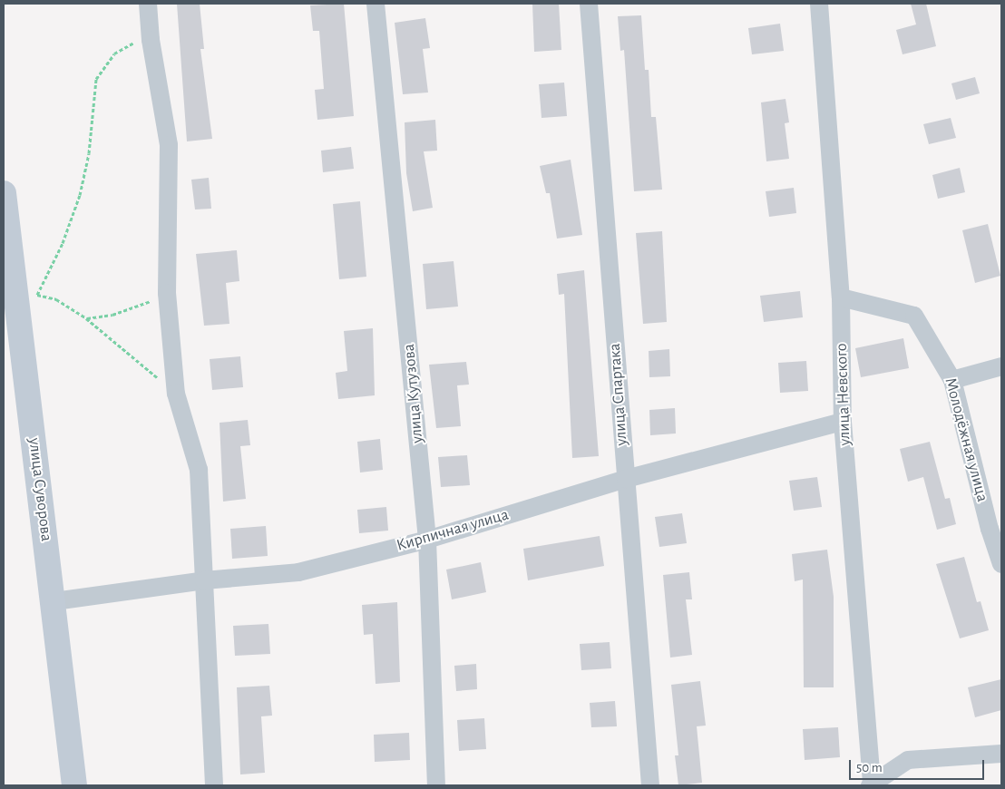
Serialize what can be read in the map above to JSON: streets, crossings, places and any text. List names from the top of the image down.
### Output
{
  "streets": {
    "street": [
      "улица Кутузова",
      "улица Спартака",
      "улица Невского",
      "Молодёжная улица",
      "улица Суворова",
      "Кирпичная улица"
    ]
  },
  "crossings": [
    ["улица Кутузова", "Кирпичная улица"],
    ["улица Спартака", "Кирпичная улица"],
    ["улица Невского", "Молодёжная улица"],
    ["улица Невского", "Кирпичная улица"],
    ["улица Суворова", "Кирпичная улица"]
  ],
  "scale_bar": "50 m"
}
